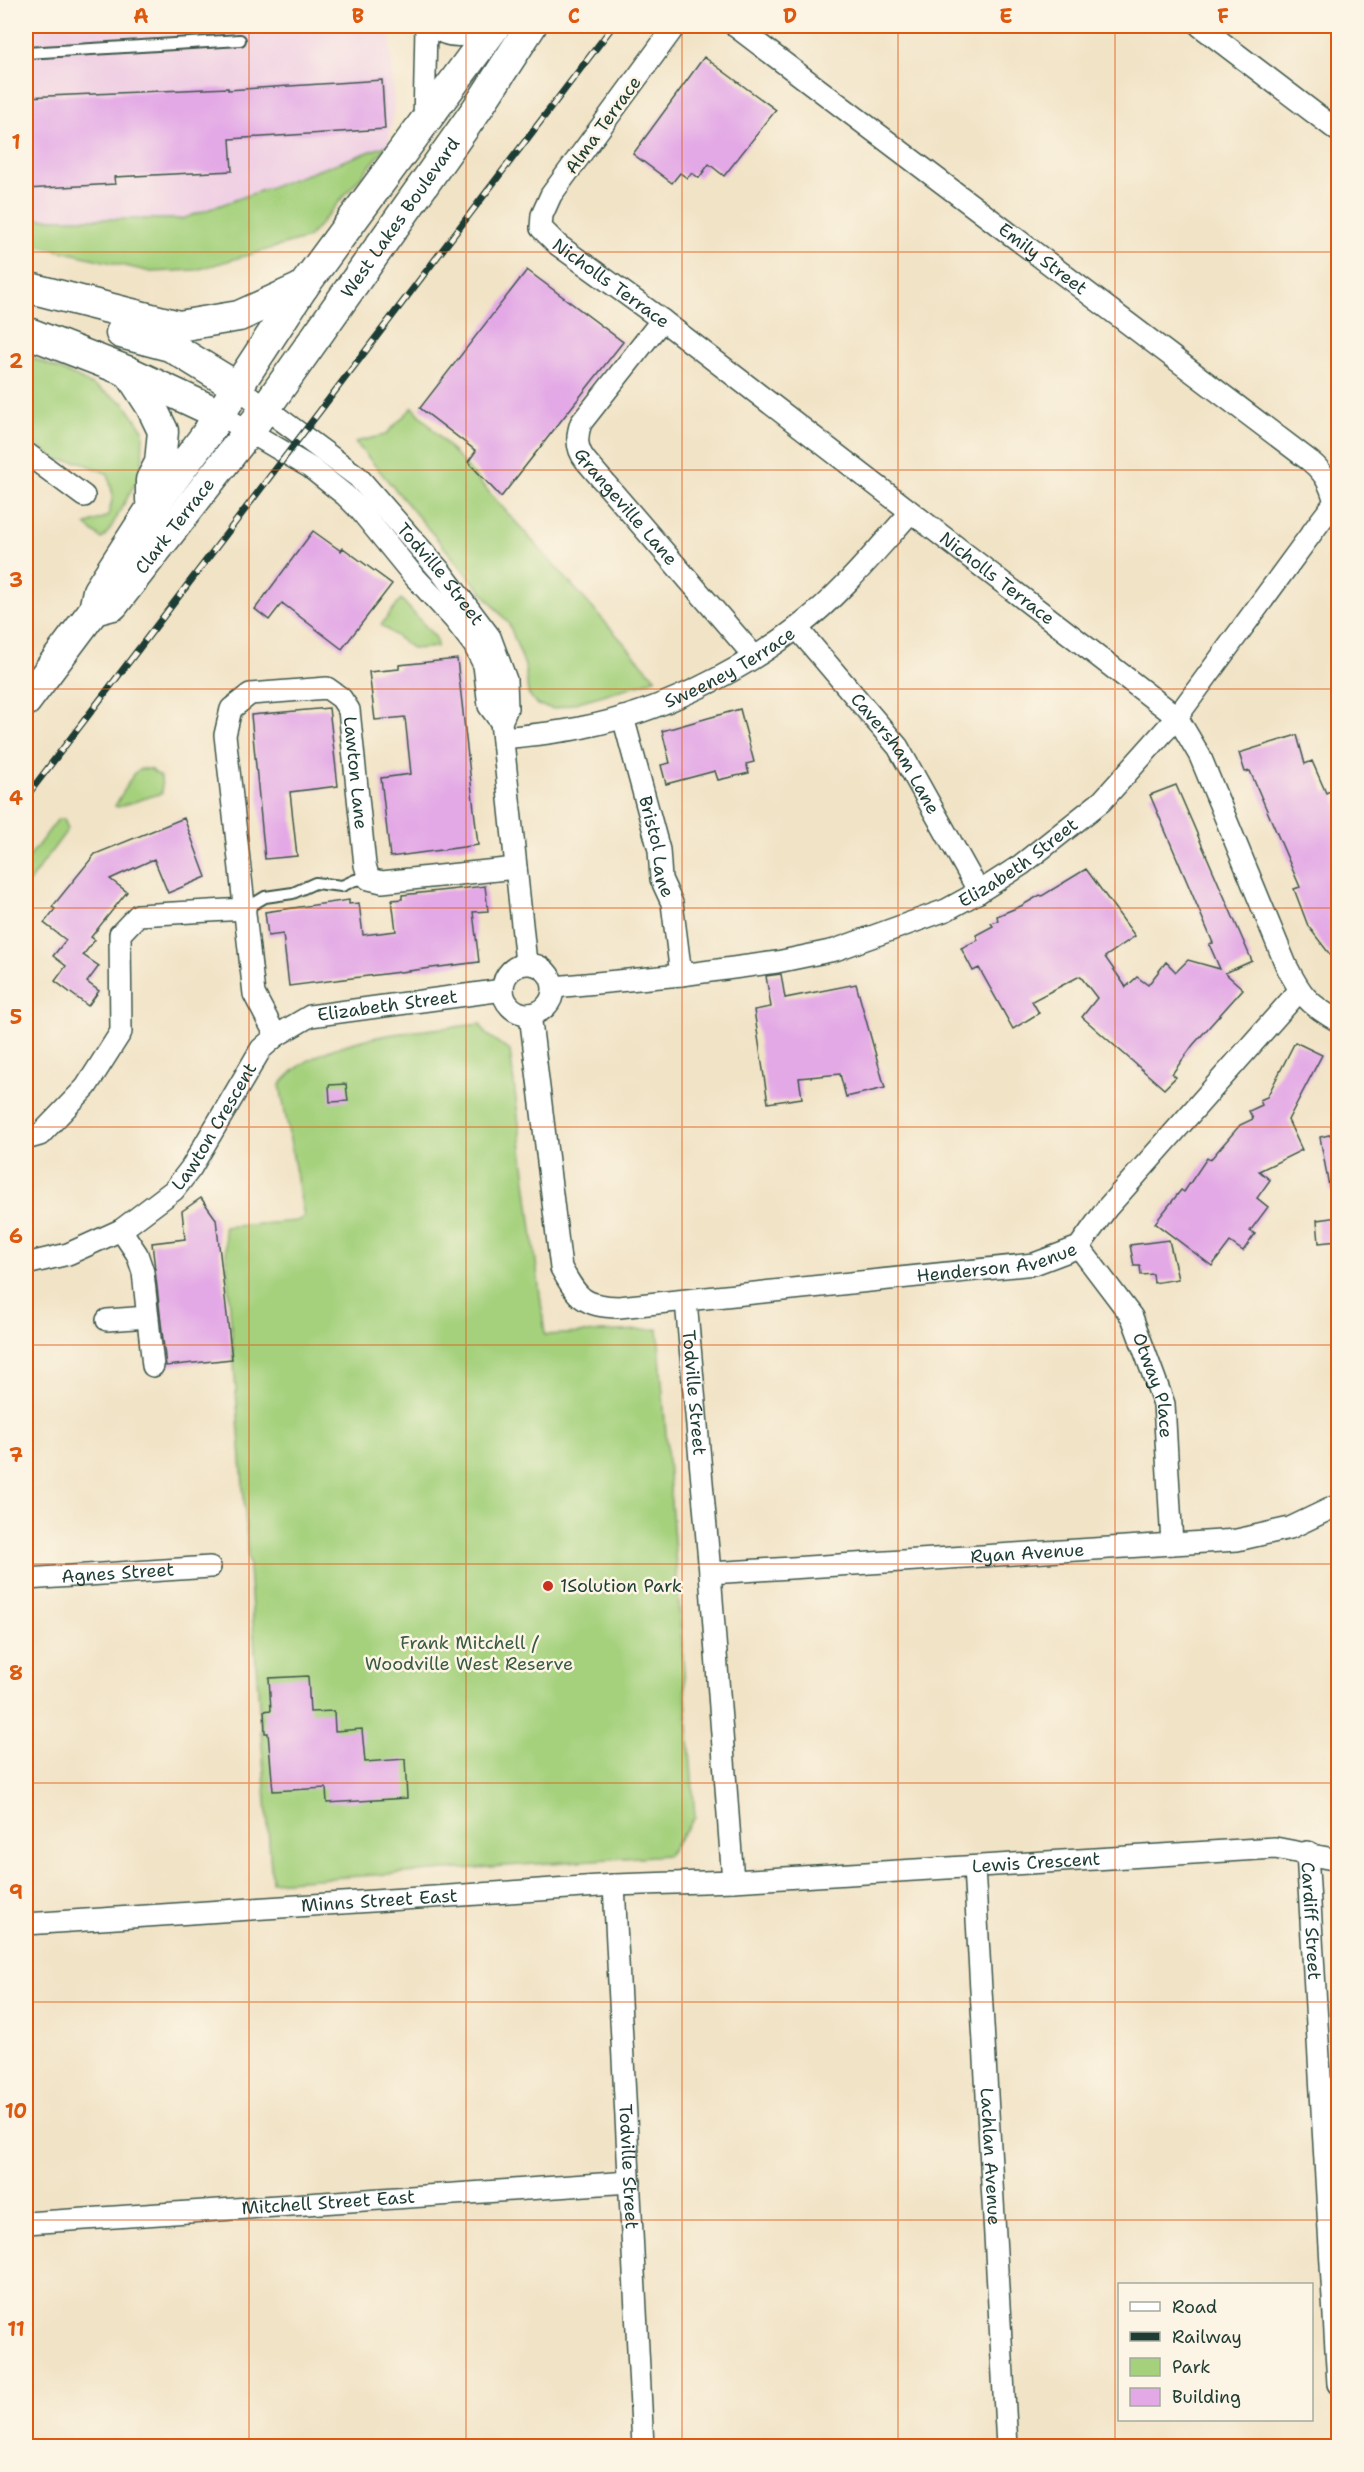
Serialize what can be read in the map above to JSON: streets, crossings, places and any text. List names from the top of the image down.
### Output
{
  "streets": {
    "main road": ["West Lakes Boulevard", "Clark Terrace"],
    "street": [
      "Alma Terrace",
      "Emily Street",
      "Nicholls Terrace",
      "Grangeville Lane",
      "Todville Street",
      "Sweeney Terrace",
      "Caversham Lane",
      "Lawton Lane",
      "Bristol Lane",
      "Elizabeth Street",
      "Lawton Crescent",
      "Henderson Avenue",
      "Otway Place",
      "Ryan Avenue",
      "Agnes Street",
      "Lewis Crescent",
      "Minns Street East",
      "Cardiff Street",
      "Lachlan Avenue",
      "Mitchell Street East"
    ]
  },
  "crossings": [
    ["Alma Terrace", "Nicholls Terrace"],
    ["West Lakes Boulevard", "Clark Terrace"],
    ["Emily Street", "Elizabeth Street"],
    ["Nicholls Terrace", "Grangeville Lane"],
    ["Nicholls Terrace", "Sweeney Terrace"],
    ["Nicholls Terrace", "Elizabeth Street"],
    ["Nicholls Terrace", "Henderson Avenue"],
    ["Grangeville Lane", "Sweeney Terrace"],
    ["Todville Street", "Sweeney Terrace"],
    ["Todville Street", "Elizabeth Street"],
    ["Todville Street", "Henderson Avenue"],
    ["Todville Street", "Ryan Avenue"],
    ["Todville Street", "Lewis Crescent"],
    ["Todville Street", "Minns Street East"],
    ["Todville Street", "Mitchell Street East"],
    ["Sweeney Terrace", "Caversham Lane"],
    ["Sweeney Terrace", "Bristol Lane"],
    ["Caversham Lane", "Elizabeth Street"],
    ["Bristol Lane", "Elizabeth Street"],
    ["Elizabeth Street", "Lawton Crescent"],
    ["Henderson Avenue", "Otway Place"],
    ["Otway Place", "Ryan Avenue"],
    ["Lewis Crescent", "Minns Street East"],
    ["Lewis Crescent", "Cardiff Street"],
    ["Lewis Crescent", "Lachlan Avenue"]
  ],
  "parks": ["Frank Mitchell / Woodville West Reserve"],
  "places": ["1Solution Park"],
  "legend": [
    "Road",
    "Railway",
    "Park",
    "Building"
  ],
  "grid": {
    "columns": [
      "A",
      "B",
      "C",
      "D",
      "E",
      "F"
    ],
    "rows": [
      "1",
      "2",
      "3",
      "4",
      "5",
      "6",
      "7",
      "8",
      "9",
      "10",
      "11"
    ]
  }
}
